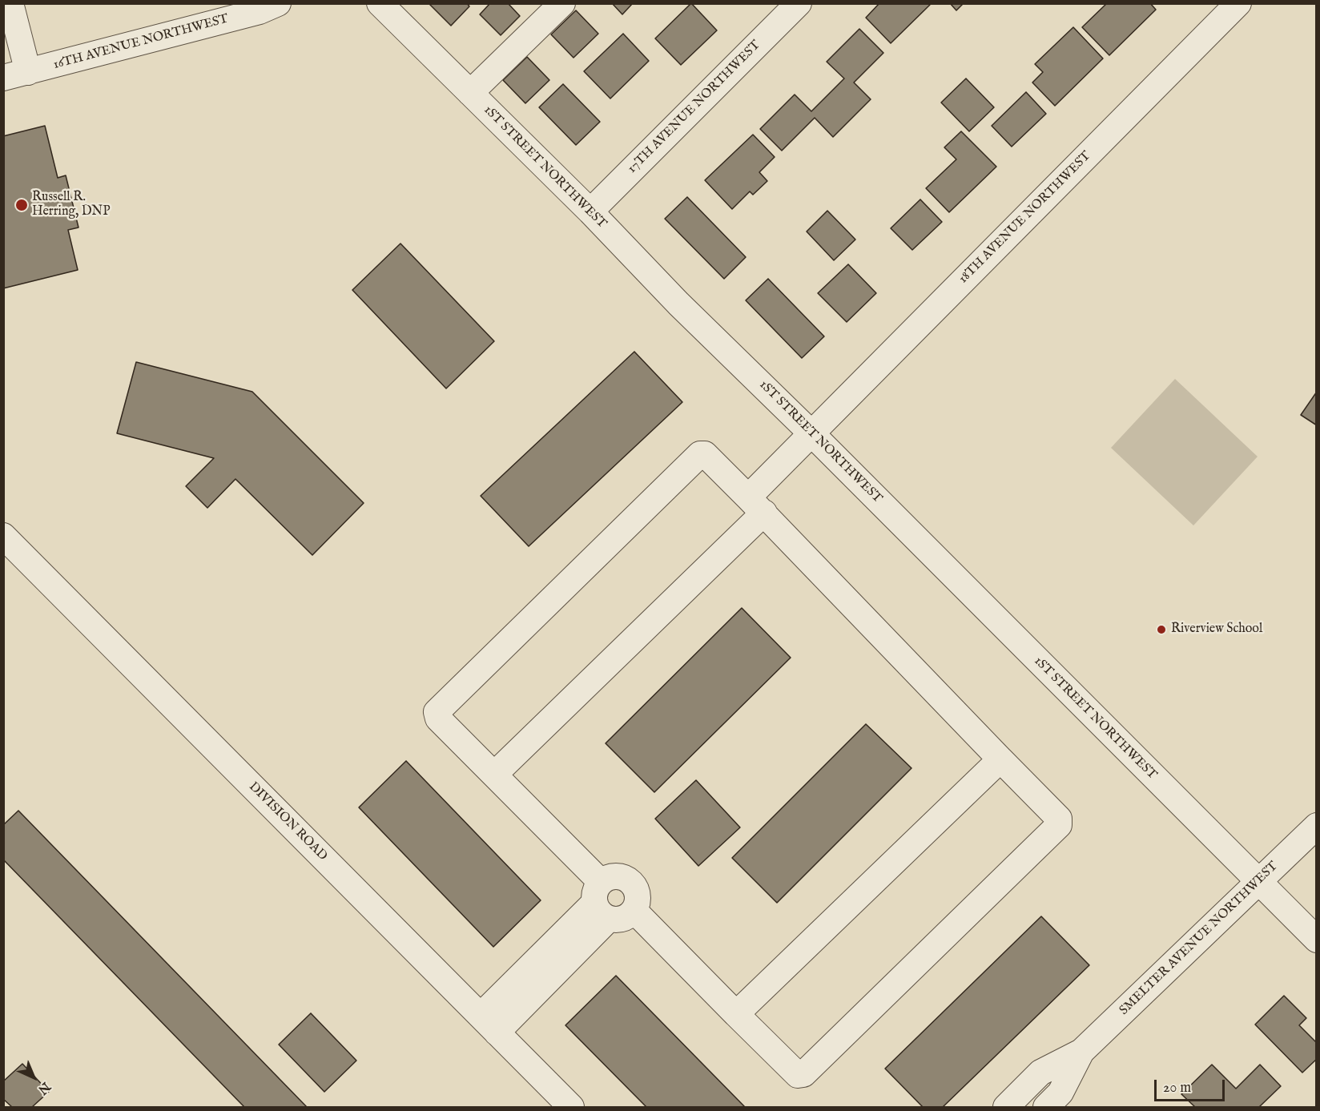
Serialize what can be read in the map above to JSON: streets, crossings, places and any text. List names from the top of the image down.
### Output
{
  "streets": {
    "street": [
      "16TH AVENUE NORTHWEST",
      "17TH AVENUE NORTHWEST",
      "1ST STREET NORTHWEST",
      "18TH AVENUE NORTHWEST",
      "DIVISION ROAD",
      "SMELTER AVENUE NORTHWEST"
    ]
  },
  "crossings": [
    ["17TH AVENUE NORTHWEST", "1ST STREET NORTHWEST"],
    ["1ST STREET NORTHWEST", "18TH AVENUE NORTHWEST"],
    ["1ST STREET NORTHWEST", "SMELTER AVENUE NORTHWEST"]
  ],
  "places": ["Russell R. Herring, DNP", "Riverview School"],
  "scale_bar": "20 m",
  "north": "bottom right"
}
